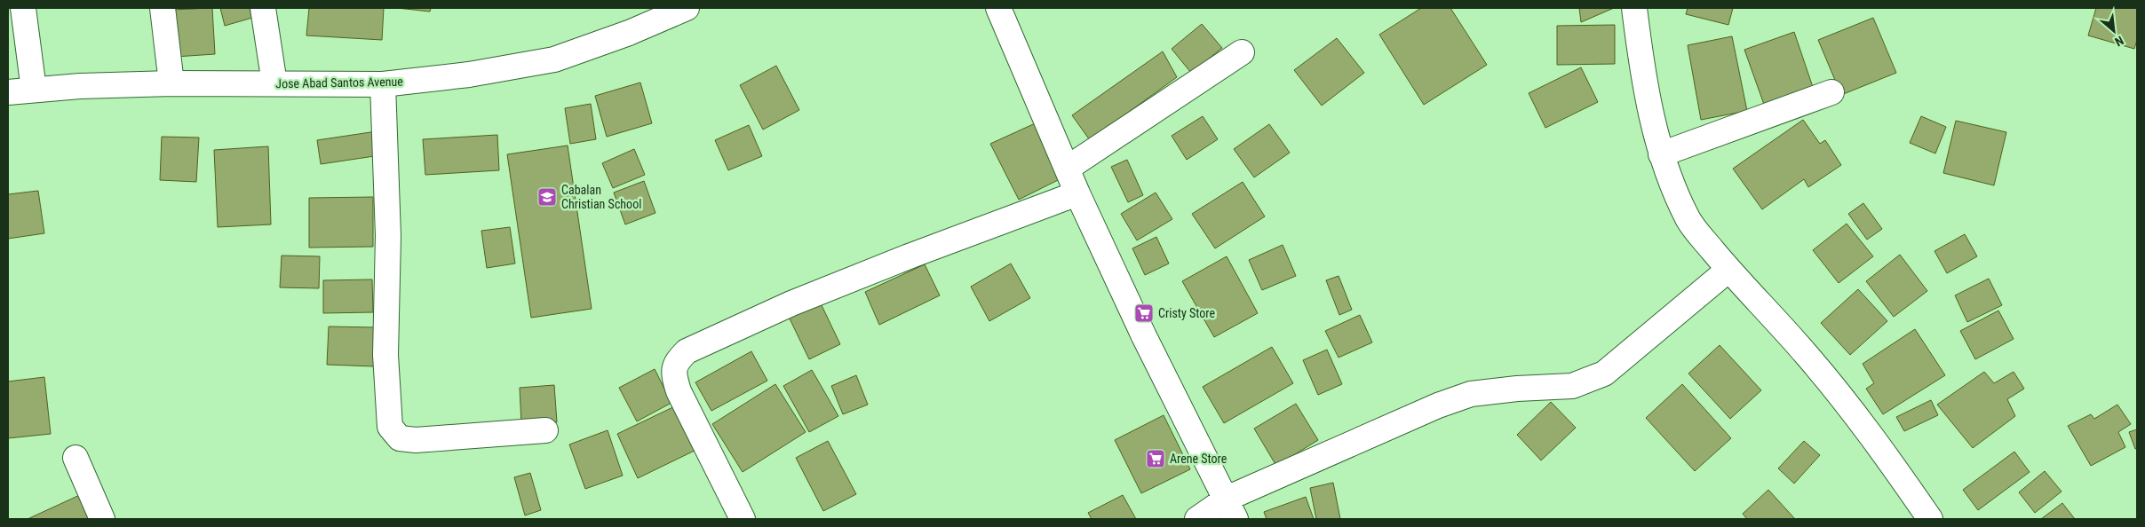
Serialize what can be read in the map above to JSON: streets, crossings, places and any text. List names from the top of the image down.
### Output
{
  "streets": {
    "main road": ["Jose Abad Santos Avenue"]
  },
  "places": {
    "school or university": ["Cabalan Christian School"],
    "supermarket": ["Cristy Store", "Arene Store"]
  },
  "north": "bottom right"
}
